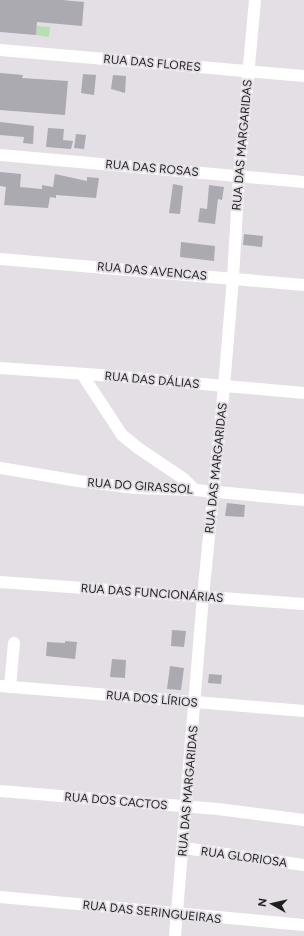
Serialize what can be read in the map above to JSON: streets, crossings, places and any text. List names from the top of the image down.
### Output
{
  "streets": {
    "street": [
      "RUA DAS FLORES",
      "RUA DAS MARGARIDAS",
      "RUA DAS ROSAS",
      "RUA DAS AVENCAS",
      "RUA DAS DÁLIAS",
      "RUA DO GIRASSOL",
      "RUA DAS FUNCIONÁRIAS",
      "RUA DOS LÍRIOS",
      "RUA DOS CACTOS",
      "RUA GLORIOSA",
      "RUA DAS SERINGUEIRAS"
    ]
  },
  "crossings": [
    ["RUA DAS FLORES", "RUA DAS MARGARIDAS"],
    ["RUA DAS MARGARIDAS", "RUA DAS ROSAS"],
    ["RUA DAS MARGARIDAS", "RUA DAS AVENCAS"],
    ["RUA DAS MARGARIDAS", "RUA DAS DÁLIAS"],
    ["RUA DAS MARGARIDAS", "RUA DO GIRASSOL"],
    ["RUA DAS MARGARIDAS", "RUA DAS FUNCIONÁRIAS"],
    ["RUA DAS MARGARIDAS", "RUA DOS LÍRIOS"],
    ["RUA DAS MARGARIDAS", "RUA DOS CACTOS"],
    ["RUA DAS MARGARIDAS", "RUA GLORIOSA"],
    ["RUA DAS MARGARIDAS", "RUA DAS SERINGUEIRAS"]
  ],
  "north": "left"
}
